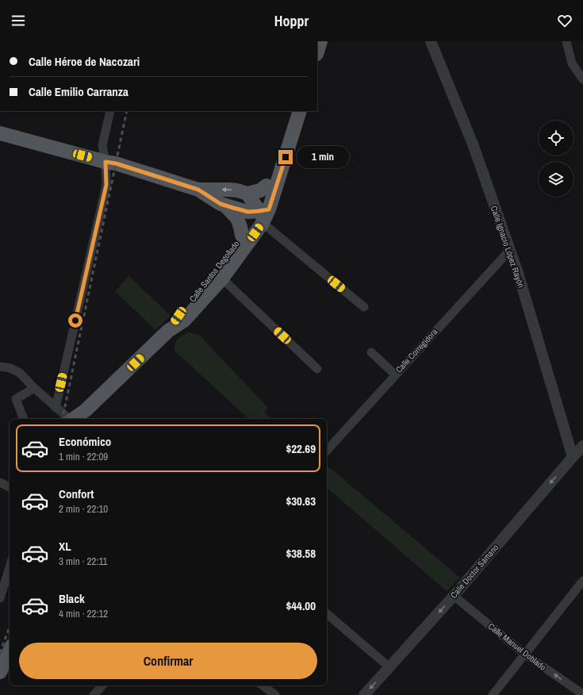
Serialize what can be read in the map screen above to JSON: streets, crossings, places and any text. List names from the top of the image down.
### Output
{
  "streets": {
    "main road": ["Calle Santos Degollado"],
    "street": [
      "Calle Ignacio López Rayón",
      "Calle Corregidora",
      "Calle Doctor Sámano",
      "Calle Manuel Doblado"
    ]
  },
  "crossings": [
    ["Calle Ignacio López Rayón", "Calle Corregidora"],
    ["Calle Ignacio López Rayón", "Calle Doctor Sámano"],
    ["Calle Doctor Sámano", "Calle Manuel Doblado"]
  ],
  "one_way": ["Calle Manuel Doblado"],
  "page": {
    "header": "Hoppr",
    "banner": ["Calle Héroe de Nacozari", "Calle Emilio Carranza"],
    "bubble": "1 min",
    "list": [
      {
        "name": "Económico",
        "note": "1 min · 22:09",
        "value": "$22.69"
      },
      {
        "name": "Confort",
        "note": "2 min · 22:10",
        "value": "$30.63"
      },
      {
        "name": "XL",
        "note": "3 min · 22:11",
        "value": "$38.58"
      },
      {
        "name": "Black",
        "note": "4 min · 22:12",
        "value": "$44.00"
      }
    ],
    "buttons": "Confirmar"
  }
}
